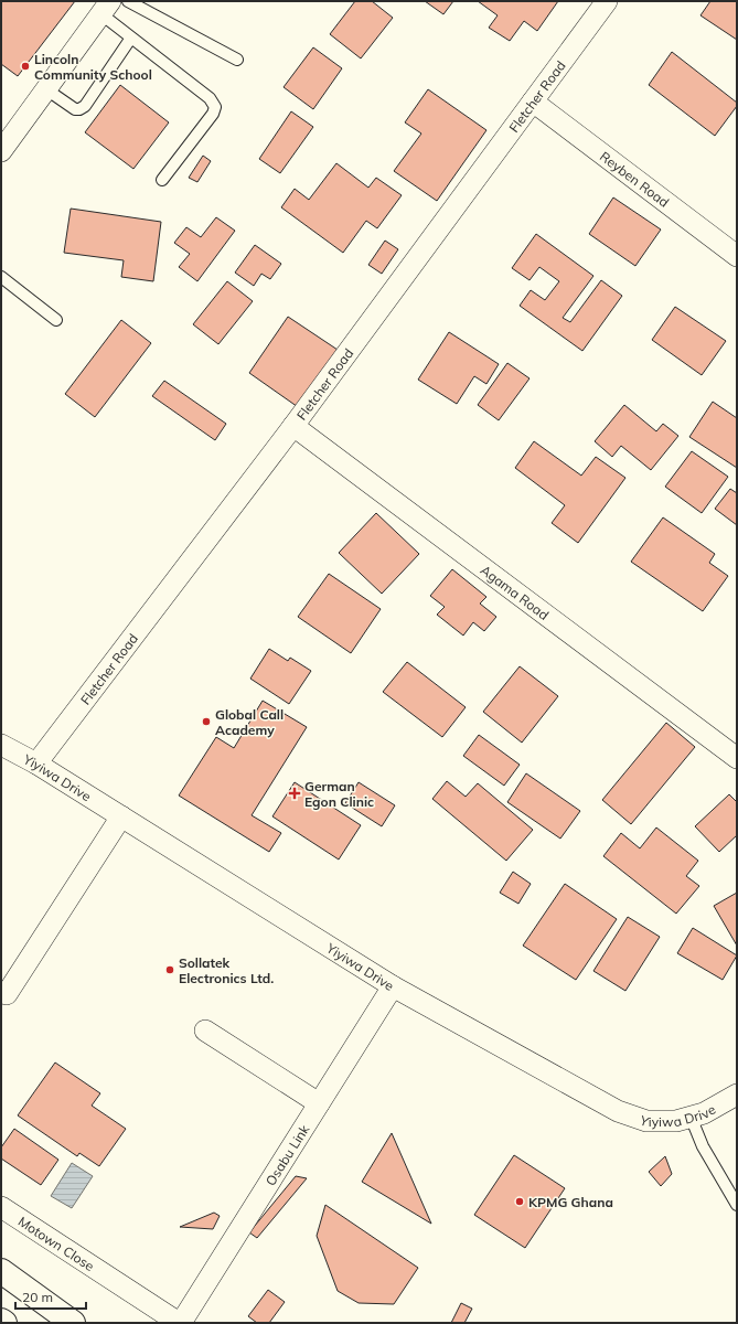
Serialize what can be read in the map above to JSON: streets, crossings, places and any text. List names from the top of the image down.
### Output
{
  "streets": {
    "street": [
      "Fletcher Road",
      "Reyben Road",
      "Agama Road",
      "Yiyiwa Drive",
      "Osabu Link",
      "Motown Close"
    ]
  },
  "crossings": [
    ["Fletcher Road", "Reyben Road"],
    ["Fletcher Road", "Agama Road"],
    ["Fletcher Road", "Yiyiwa Drive"],
    ["Yiyiwa Drive", "Osabu Link"],
    ["Osabu Link", "Motown Close"]
  ],
  "places": {
    "other": [
      "Lincoln Community School",
      "Global Call Academy",
      "Sollatek Electronics Ltd.",
      "KPMG Ghana"
    ],
    "health": ["German Egon Clinic"]
  },
  "scale_bar": "20 m"
}
